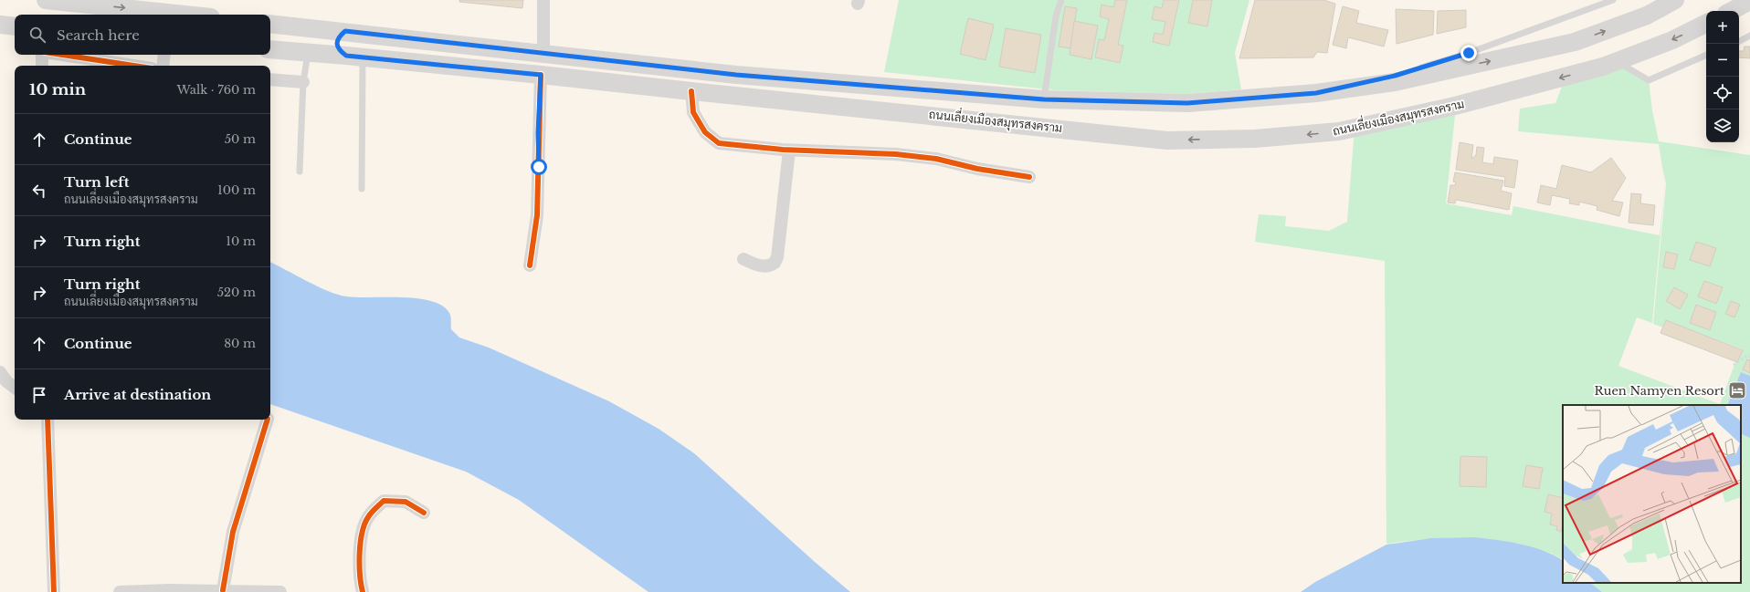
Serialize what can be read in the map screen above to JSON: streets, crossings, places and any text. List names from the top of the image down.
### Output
{
  "streets": {
    "main road": ["ถนนเลี่ยงเมืองสมุทรสงคราม"]
  },
  "places": {
    "hotel": ["Ruen Namyen Resort"]
  },
  "page": {
    "map_buttons": ["+", "−"],
    "search": "Search here",
    "heading": ["10 min", "Walk · 760 m"],
    "list": [
      ["Continue", "50 m"],
      ["Turn left", "ถนนเลี่ยงเมืองสมุทรสงคราม", "100 m"],
      ["Turn right", "10 m"],
      ["Turn right", "ถนนเลี่ยงเมืองสมุทรสงคราม", "520 m"],
      ["Continue", "80 m"],
      "Arrive at destination"
    ]
  }
}
